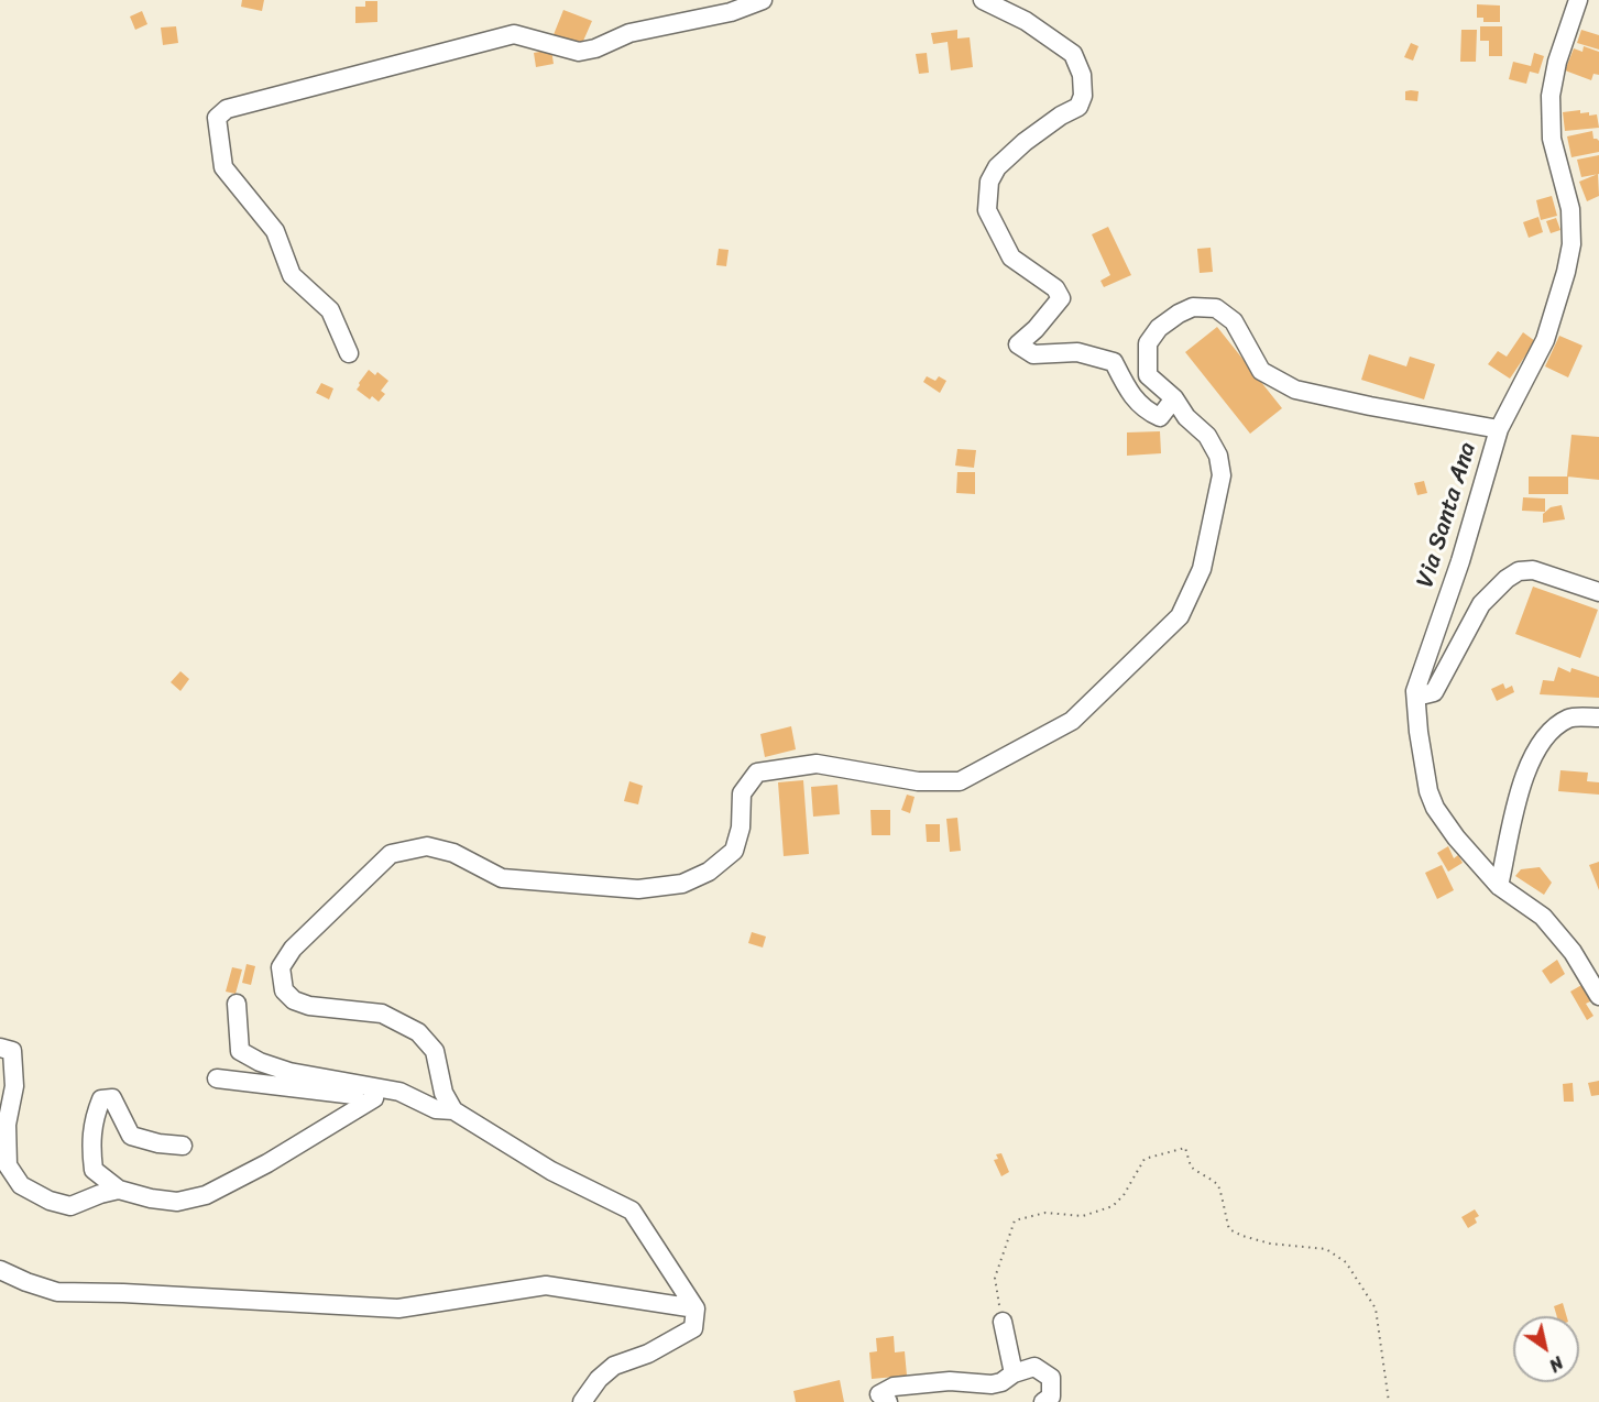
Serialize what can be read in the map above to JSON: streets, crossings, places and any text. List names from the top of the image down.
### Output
{
  "streets": {
    "street": ["Via Santa Ana"]
  },
  "north": "bottom right"
}
